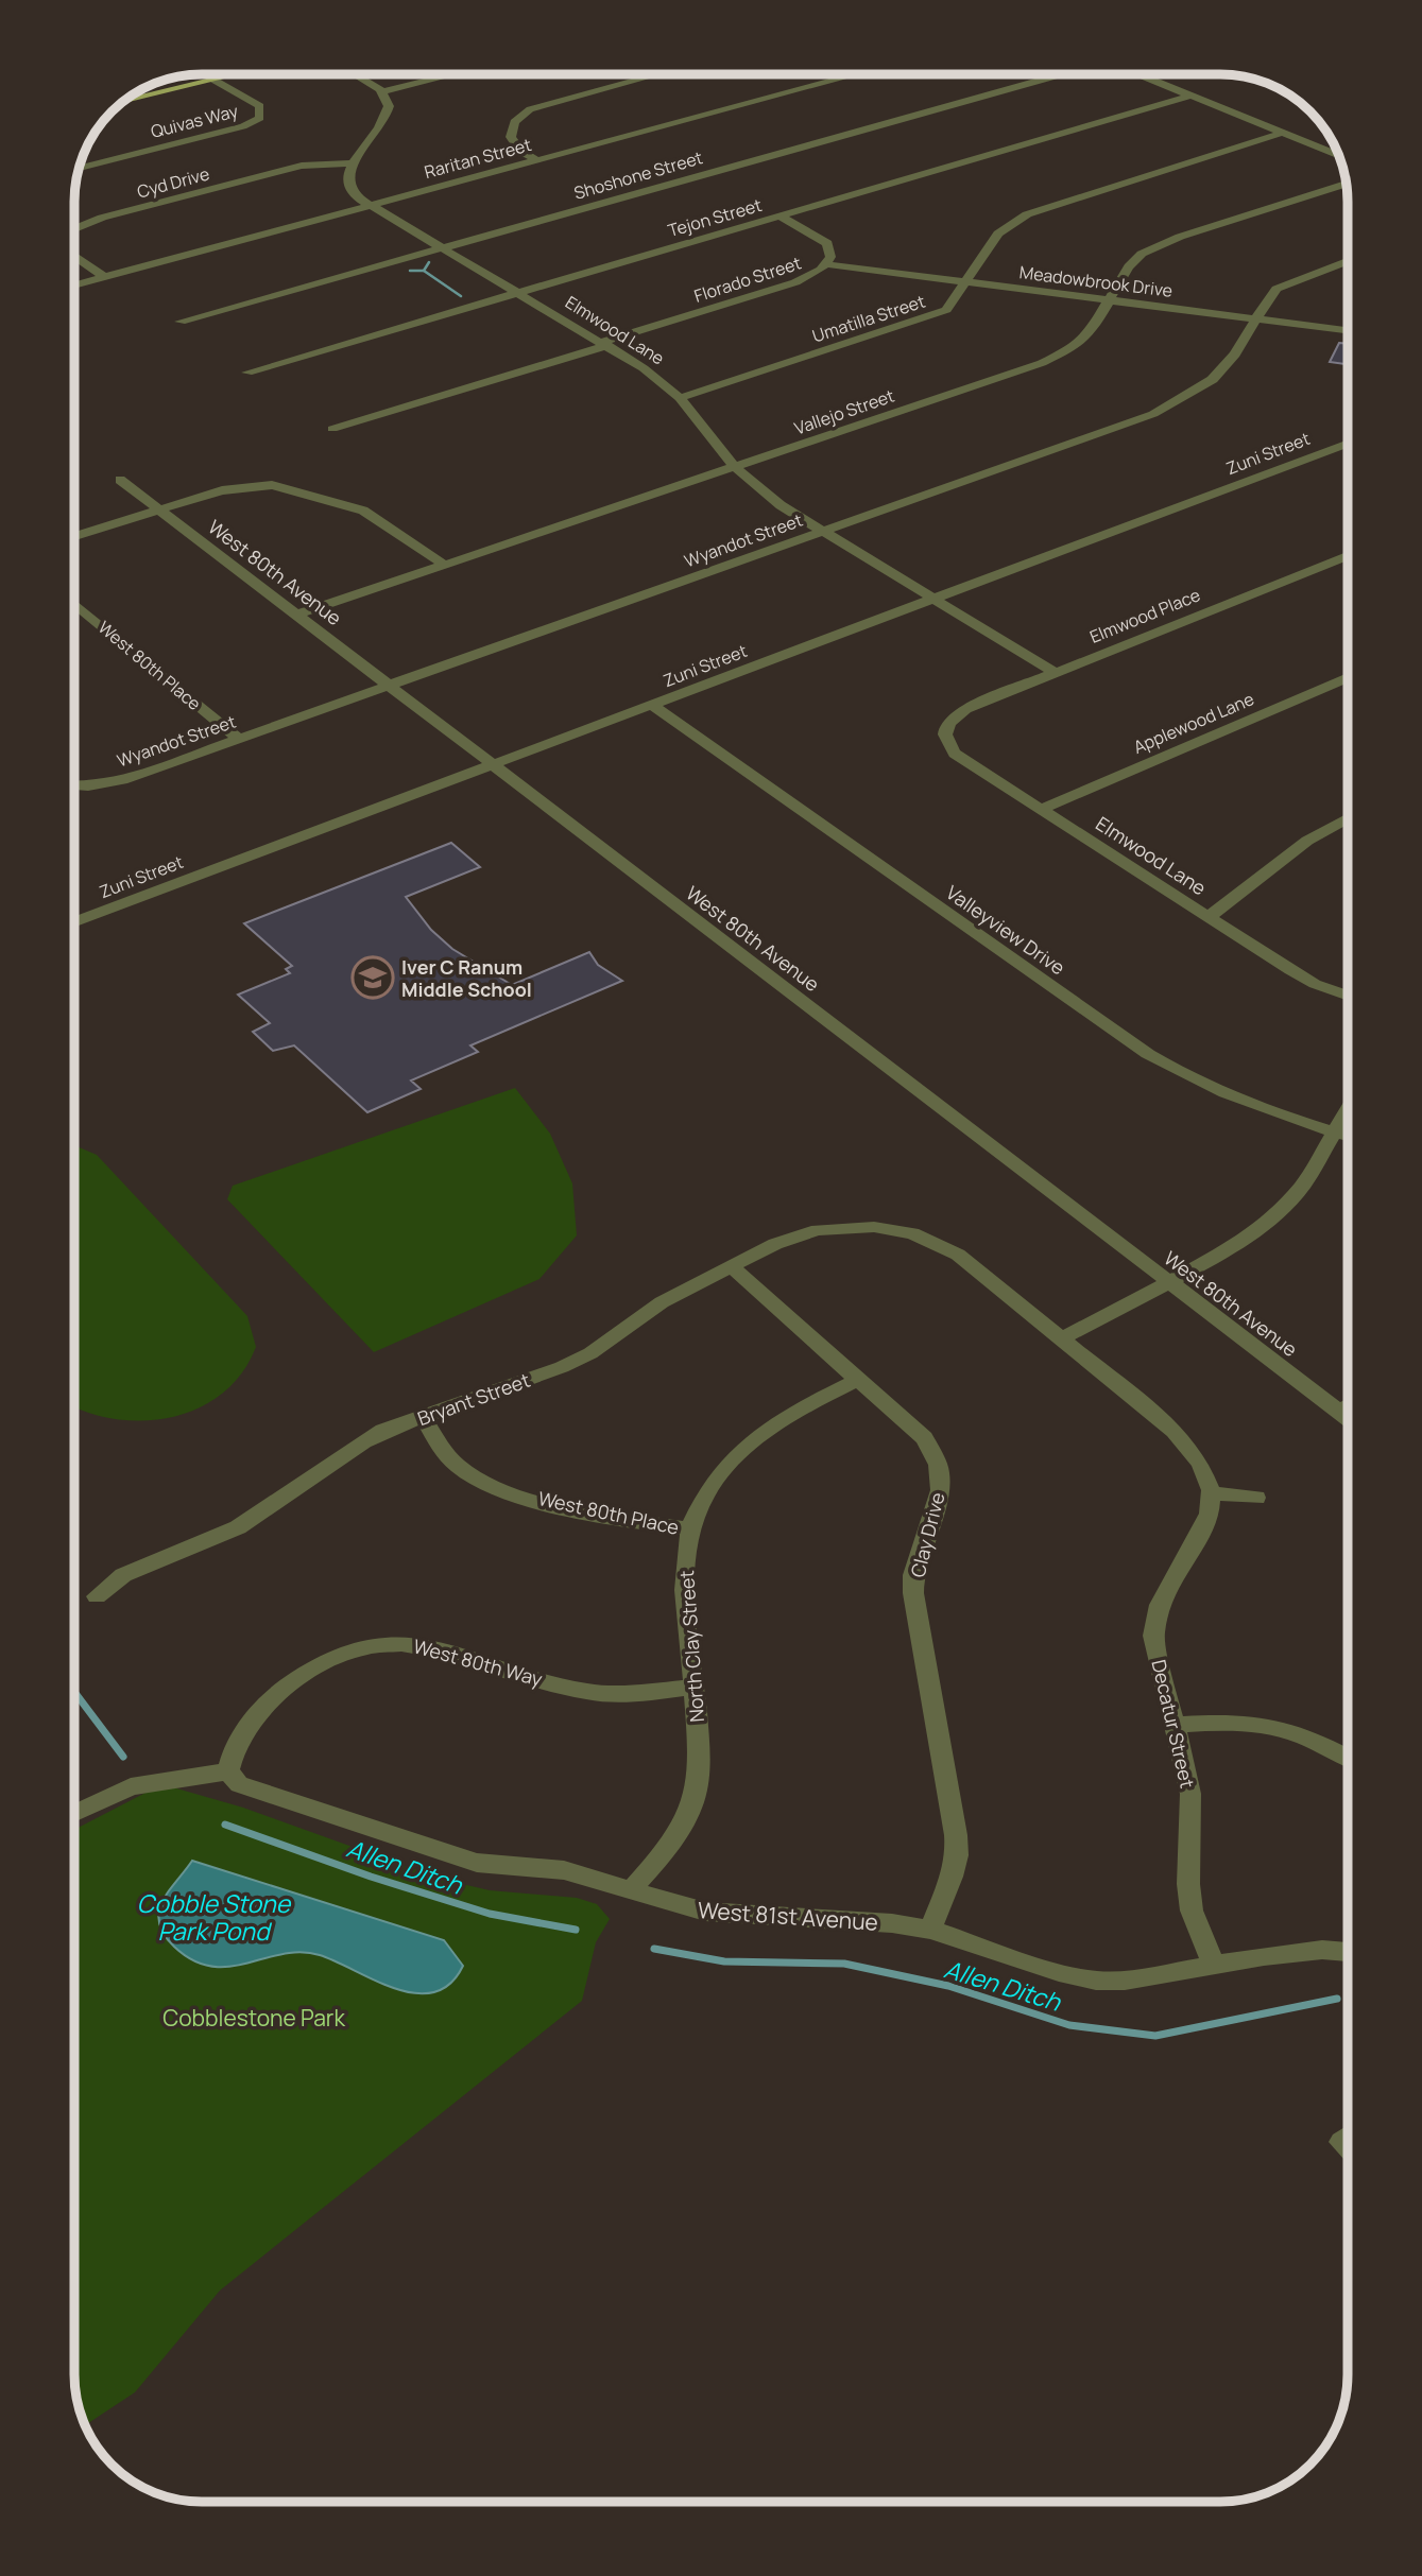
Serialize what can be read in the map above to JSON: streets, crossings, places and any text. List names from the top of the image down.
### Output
{
  "streets": {
    "street": [
      "Quivas Way",
      "Raritan Street",
      "Shoshone Street",
      "Cyd Drive",
      "Tejon Street",
      "Florado Street",
      "Meadowbrook Drive",
      "Umatilla Street",
      "Elmwood Lane",
      "Vallejo Street",
      "Zuni Street",
      "Wyandot Street",
      "West 80th Avenue",
      "Elmwood Place",
      "West 80th Place",
      "Applewood Lane",
      "Valleyview Drive",
      "Bryant Street",
      "Clay Drive",
      "North Clay Street",
      "West 80th Way",
      "Decatur Street",
      "West 81st Avenue"
    ]
  },
  "crossings": [
    ["Raritan Street", "Cyd Drive"],
    ["Raritan Street", "Elmwood Lane"],
    ["Shoshone Street", "Elmwood Lane"],
    ["Cyd Drive", "Elmwood Lane"],
    ["Tejon Street", "Florado Street"],
    ["Tejon Street", "Elmwood Lane"],
    ["Florado Street", "Meadowbrook Drive"],
    ["Florado Street", "Elmwood Lane"],
    ["Meadowbrook Drive", "Umatilla Street"],
    ["Meadowbrook Drive", "Vallejo Street"],
    ["Meadowbrook Drive", "Wyandot Street"],
    ["Umatilla Street", "Elmwood Lane"],
    ["Elmwood Lane", "Vallejo Street"],
    ["Elmwood Lane", "Zuni Street"],
    ["Elmwood Lane", "Wyandot Street"],
    ["Elmwood Lane", "Elmwood Place"],
    ["Elmwood Lane", "Applewood Lane"],
    ["Vallejo Street", "West 80th Avenue"],
    ["Zuni Street", "West 80th Avenue"],
    ["Zuni Street", "Valleyview Drive"],
    ["Wyandot Street", "West 80th Avenue"],
    ["Wyandot Street", "West 80th Place"],
    ["West 80th Place", "Bryant Street"],
    ["West 80th Place", "North Clay Street"],
    ["Bryant Street", "Clay Drive"],
    ["Bryant Street", "Decatur Street"],
    ["Clay Drive", "North Clay Street"],
    ["Clay Drive", "West 81st Avenue"],
    ["North Clay Street", "West 80th Way"],
    ["North Clay Street", "West 81st Avenue"],
    ["West 80th Way", "West 81st Avenue"],
    ["Decatur Street", "West 81st Avenue"]
  ],
  "water": ["Allen Ditch", "Cobble Stone Park Pond"],
  "parks": ["Cobblestone Park"],
  "places": {
    "school or university": ["Iver C Ranum Middle School"]
  }
}
